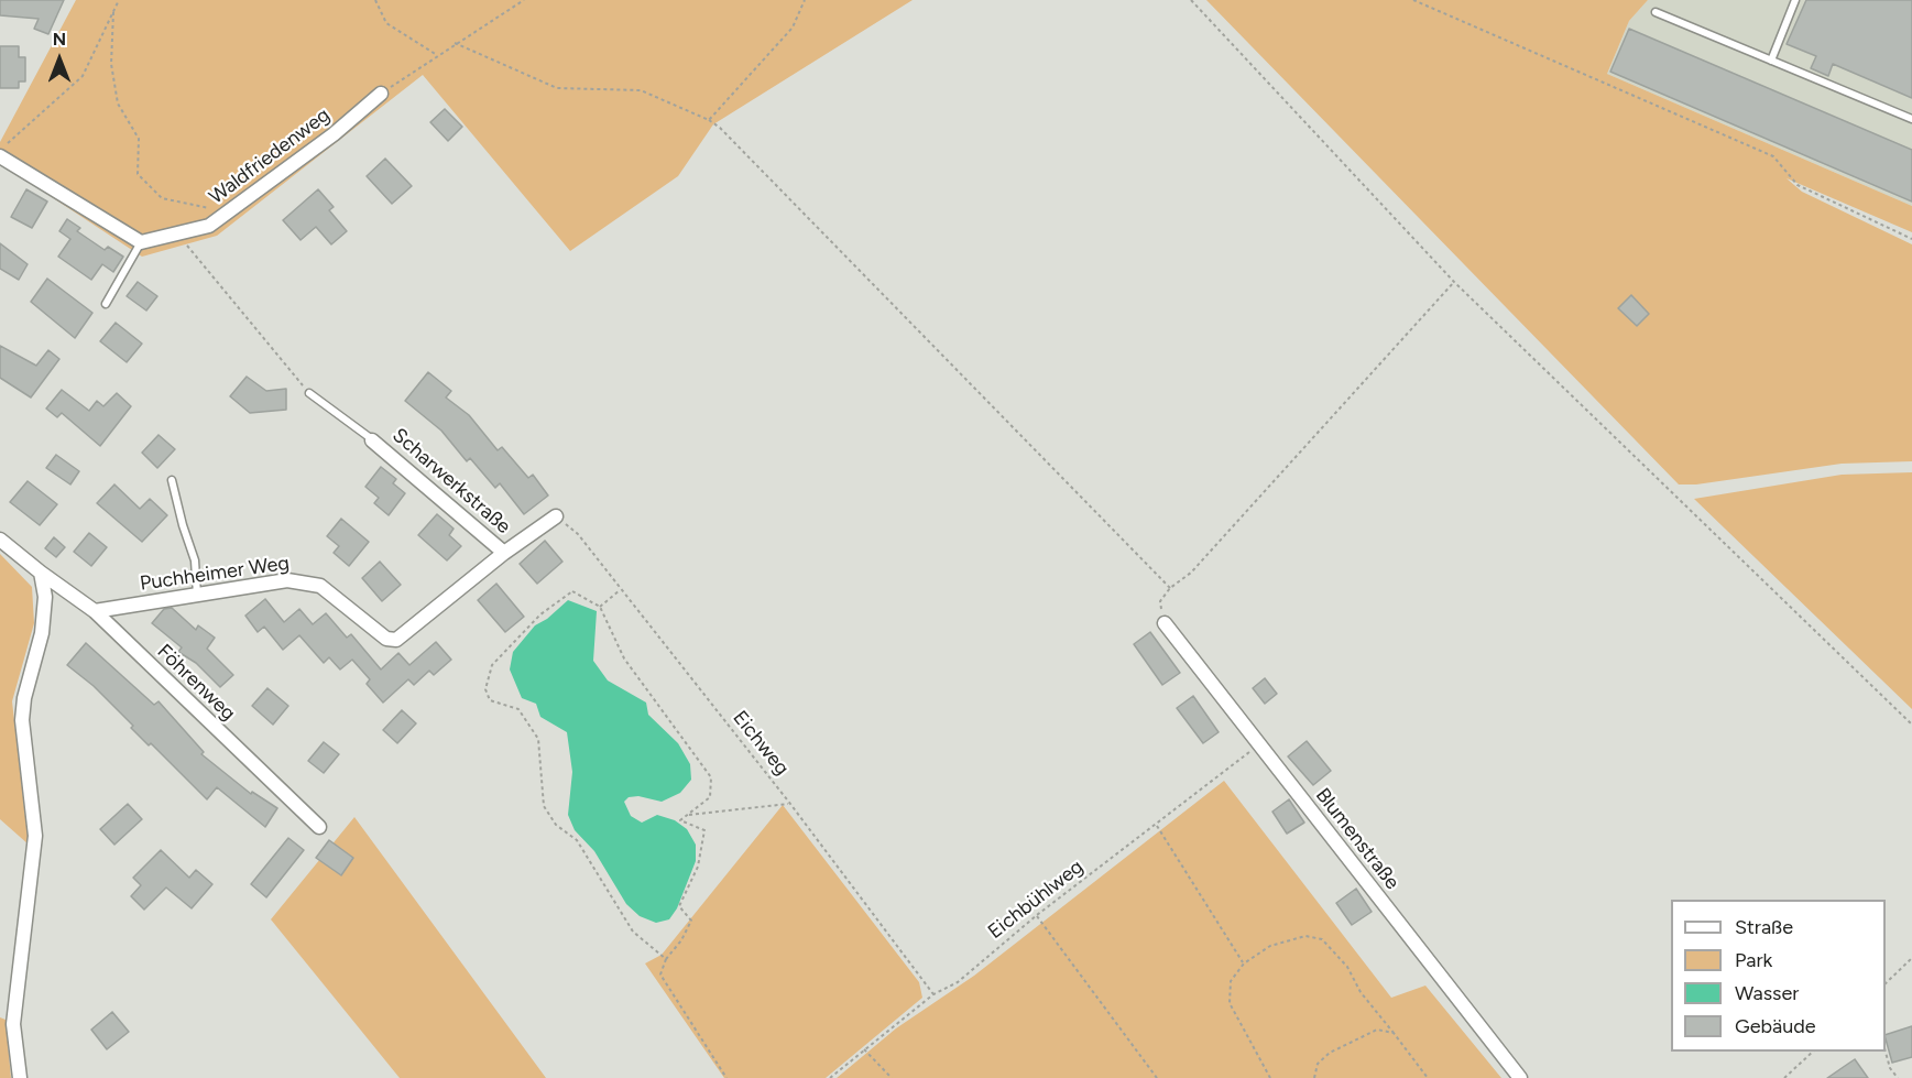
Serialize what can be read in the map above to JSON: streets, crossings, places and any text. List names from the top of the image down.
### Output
{
  "streets": {
    "street": [
      "Waldfriedenweg",
      "Scharwerkstraße",
      "Puchheimer Weg",
      "Föhrenweg",
      "Blumenstraße"
    ],
    "path": ["Eichweg", "Eichbühlweg"]
  },
  "crossings": [
    ["Scharwerkstraße", "Puchheimer Weg"],
    ["Puchheimer Weg", "Föhrenweg"],
    ["Puchheimer Weg", "Eichweg"],
    ["Eichweg", "Eichbühlweg"],
    ["Blumenstraße", "Eichbühlweg"]
  ],
  "legend": [
    "Straße",
    "Park",
    "Wasser",
    "Gebäude"
  ],
  "north": "top"
}
